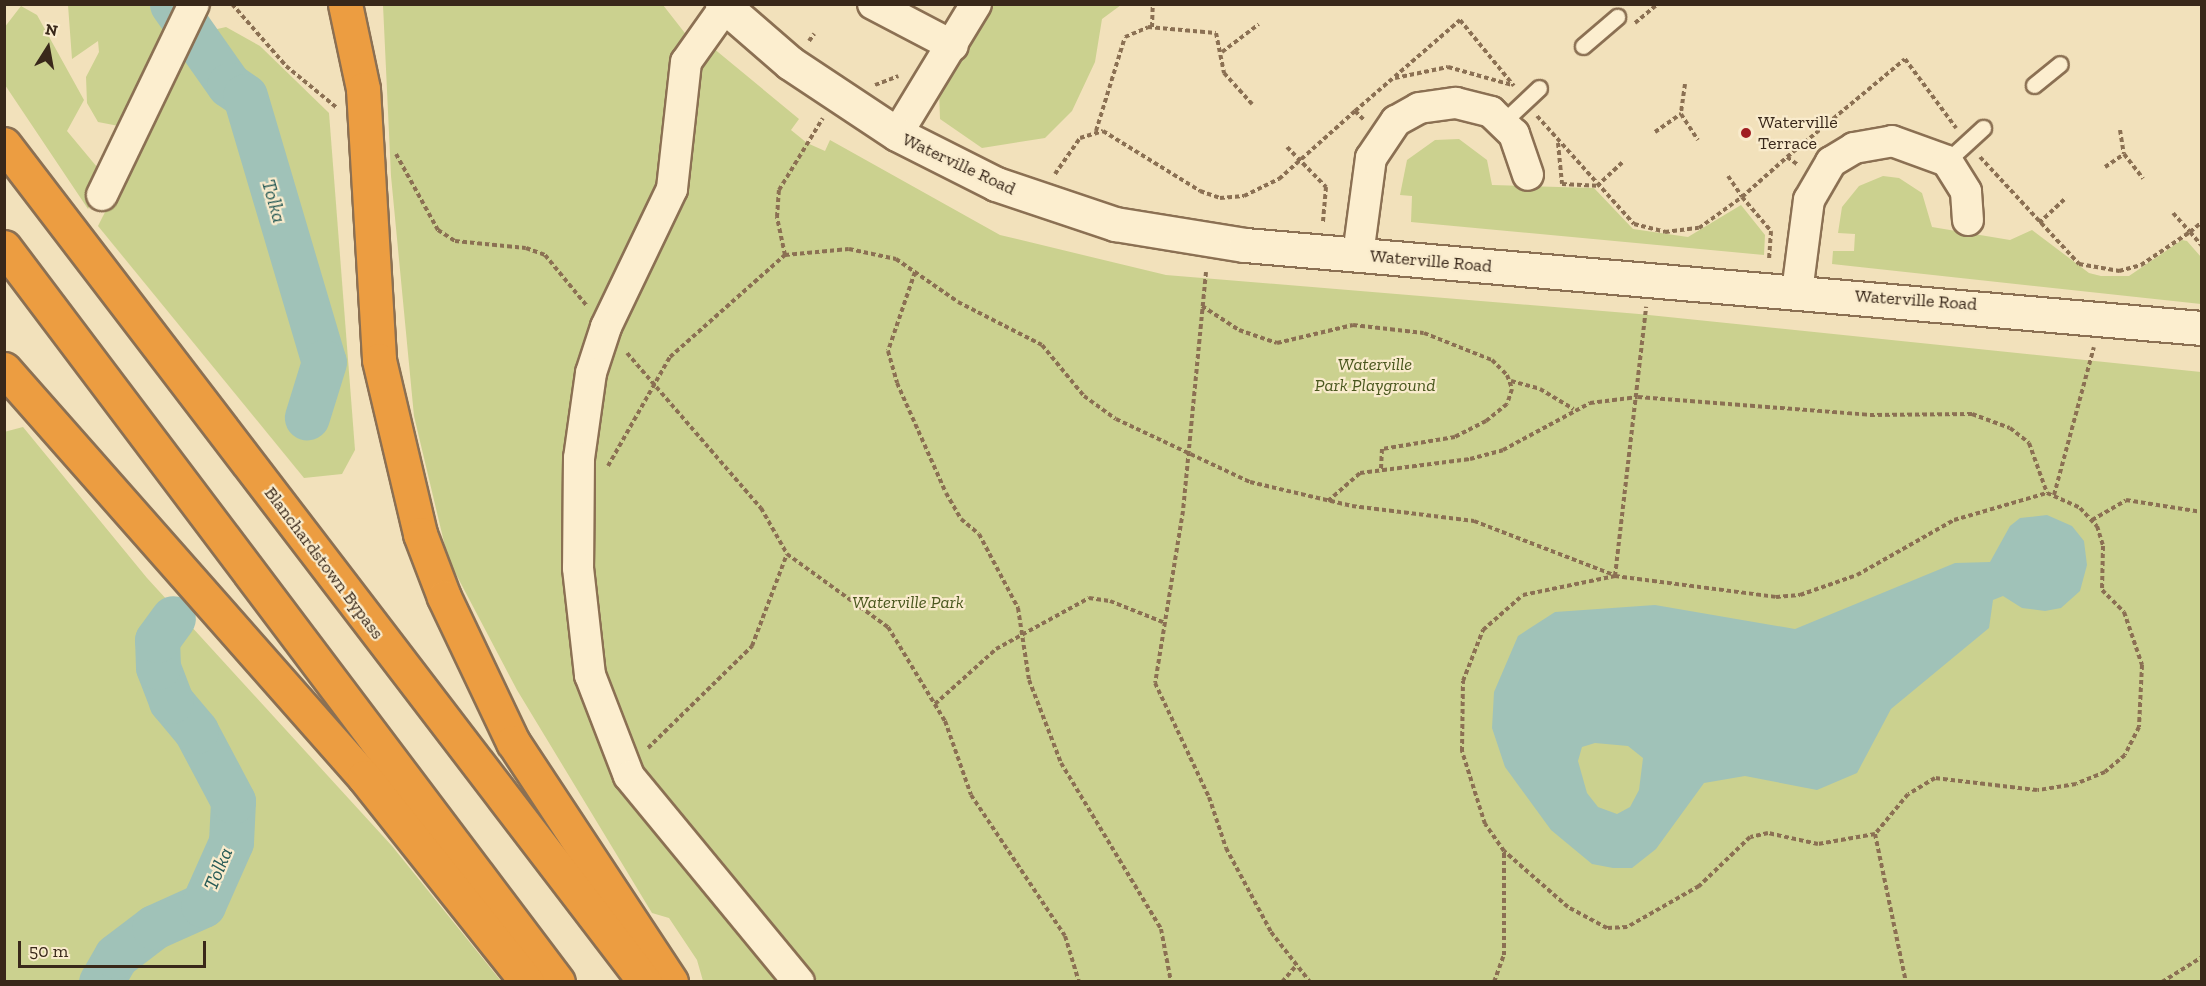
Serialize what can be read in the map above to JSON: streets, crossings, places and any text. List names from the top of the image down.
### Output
{
  "streets": {
    "highway": ["Blanchardstown Bypass"],
    "street": ["Waterville Road"]
  },
  "water": ["Tolka"],
  "parks": ["Waterville Park Playground", "Waterville Park"],
  "places": ["Waterville Terrace"],
  "scale_bar": "50 m",
  "north": "top"
}
